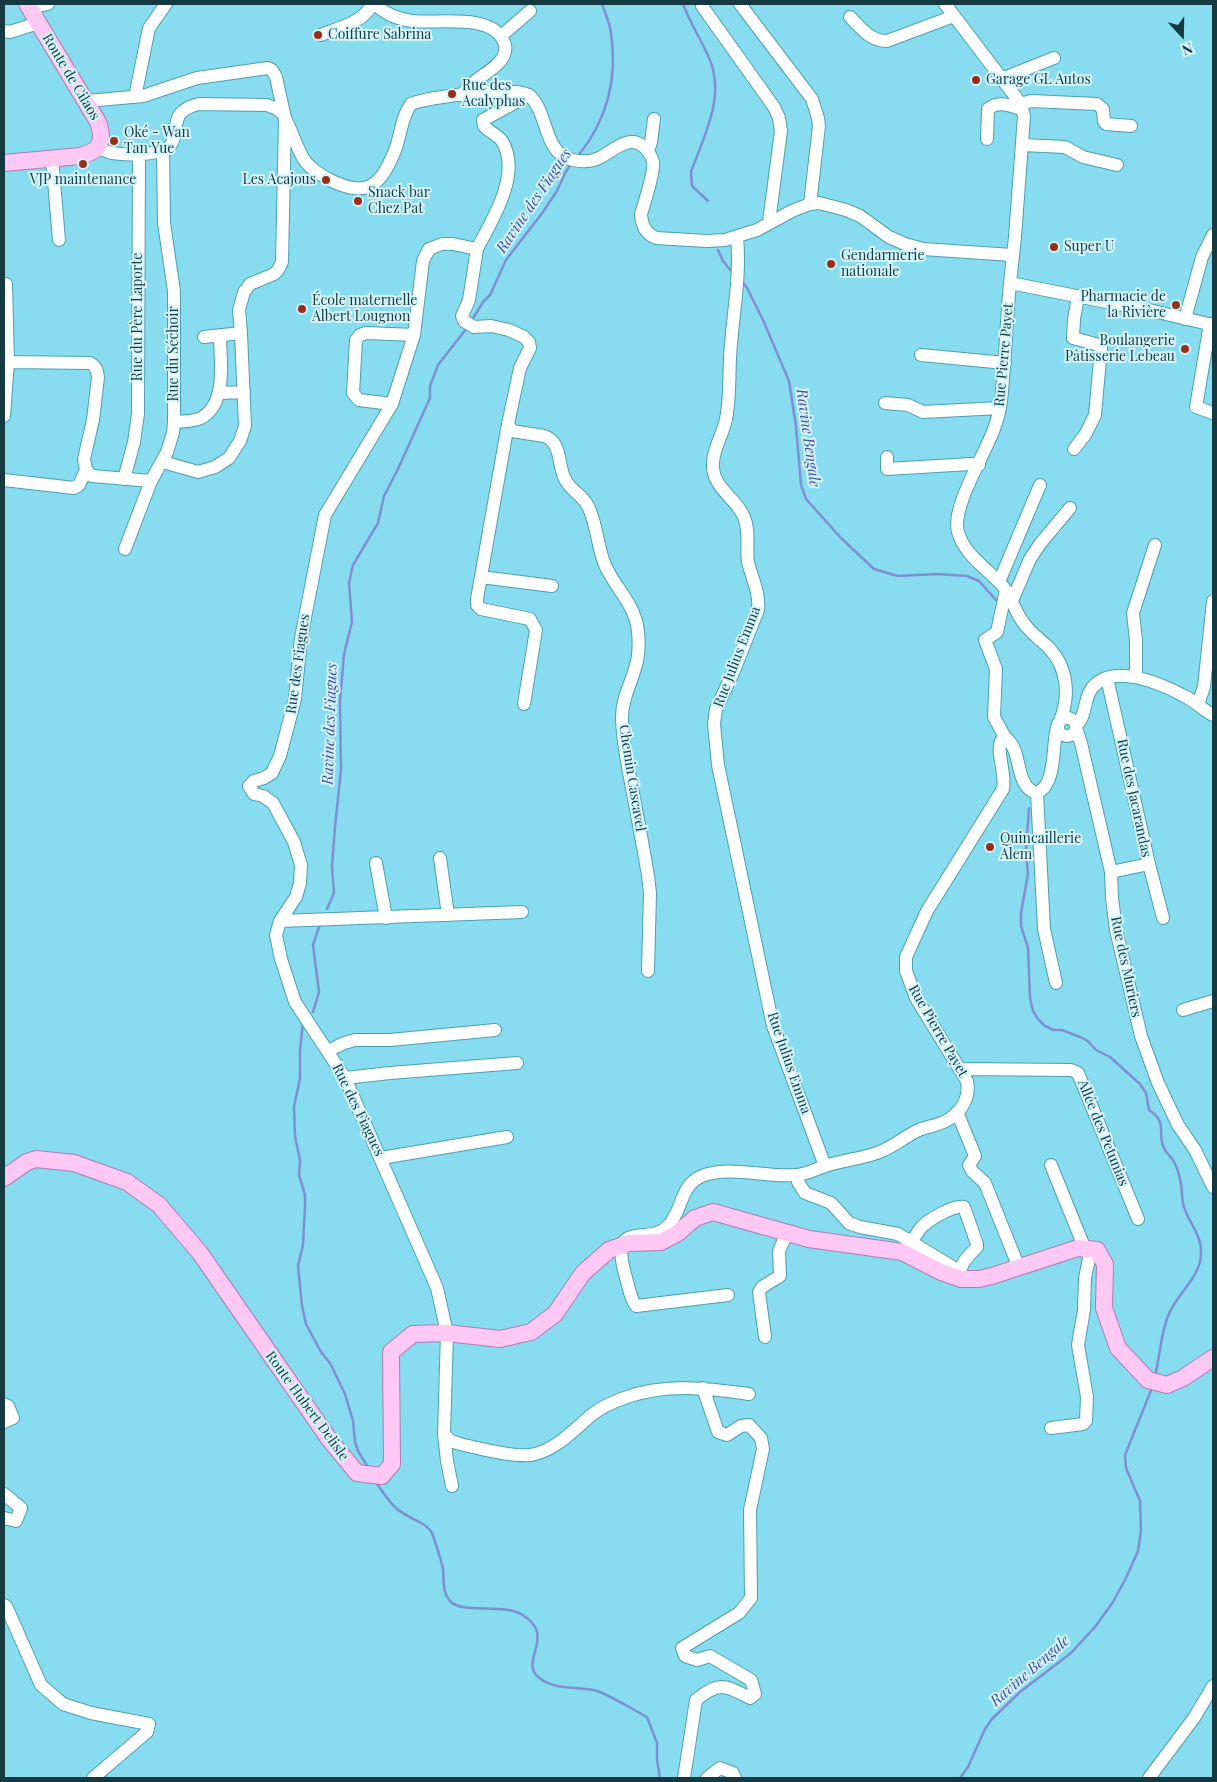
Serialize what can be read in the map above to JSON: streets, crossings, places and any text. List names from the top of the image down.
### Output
{
  "streets": {
    "main road": ["Route de Cilaos", "Route Hubert Delisle"],
    "street": [
      "Rue du Père Laporte",
      "Rue du Séchoir",
      "Rue Pierre Payet",
      "Rue Julius Emma",
      "Rue des Fiagues",
      "Chemin Cascavel",
      "Rue des Jacarandas",
      "Rue des Muriers",
      "Allée des Petunias"
    ]
  },
  "crossings": [
    ["Rue Pierre Payet", "Rue des Muriers"],
    ["Rue Pierre Payet", "Allée des Petunias"],
    ["Rue des Fiagues", "Route Hubert Delisle"]
  ],
  "water": ["Ravine des Fiagues", "Ravine Bengale"],
  "places": [
    "Coiffure Sabrina",
    "Garage GL Autos",
    "Rue des Acalyphas",
    "Oké - Wan Tan Yue",
    "VJP maintenance",
    "Les Acajous",
    "Snack bar Chez Pat",
    "Super U",
    "Gendarmerie nationale",
    "Pharmacie de la Rivière",
    "École maternelle Albert Lougnon",
    "Boulangerie Pâtisserie Lebeau",
    "Quincaillerie Alem"
  ],
  "north": "bottom"
}
